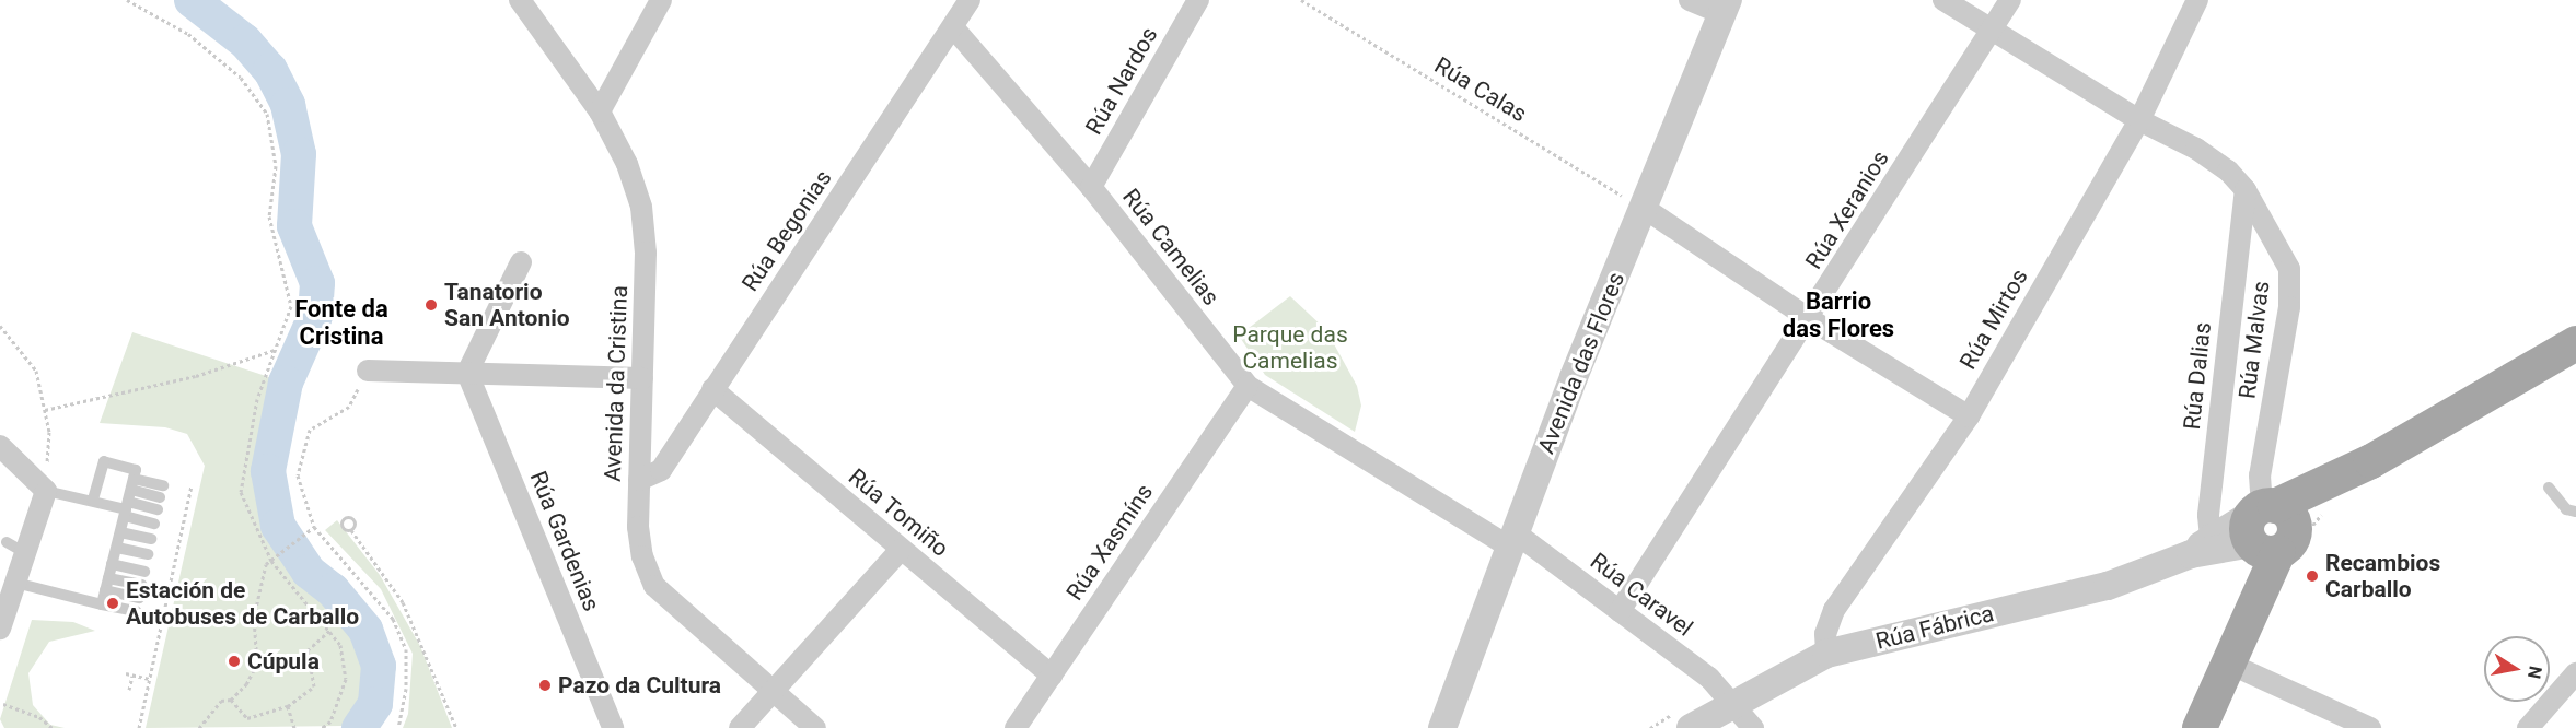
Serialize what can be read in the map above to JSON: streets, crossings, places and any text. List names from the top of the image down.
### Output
{
  "streets": {
    "street": [
      "Rúa Nardos",
      "Rúa Xeranios",
      "Rúa Begonias",
      "Rúa Camelias",
      "Rúa Mirtos",
      "Rúa Malvas",
      "Avenida das Flores",
      "Rúa Dalias",
      "Avenida da Cristina",
      "Rúa Tomiño",
      "Rúa Gardenias",
      "Rúa Xasmíns",
      "Rúa Caravel",
      "Rúa Fábrica"
    ],
    "path": ["Rúa Calas"]
  },
  "crossings": [
    ["Rúa Nardos", "Rúa Camelias"],
    ["Rúa Calas", "Avenida das Flores"],
    ["Rúa Xeranios", "Rúa Caravel"],
    ["Rúa Begonias", "Rúa Camelias"],
    ["Rúa Begonias", "Avenida da Cristina"],
    ["Rúa Begonias", "Rúa Tomiño"],
    ["Rúa Camelias", "Avenida das Flores"],
    ["Rúa Camelias", "Rúa Xasmíns"],
    ["Rúa Camelias", "Rúa Caravel"],
    ["Rúa Mirtos", "Rúa Fábrica"],
    ["Rúa Malvas", "Rúa Dalias"],
    ["Rúa Malvas", "Rúa Fábrica"],
    ["Avenida das Flores", "Rúa Caravel"],
    ["Rúa Dalias", "Rúa Fábrica"],
    ["Rúa Tomiño", "Rúa Xasmíns"],
    ["Rúa Caravel", "Rúa Fábrica"]
  ],
  "districts": ["Barrio das Flores", "Fonte da Cristina"],
  "parks": ["Parque das Camelias"],
  "places": [
    "Tanatorio San Antonio",
    "Recambios Carballo",
    "Estación de Autobuses de Carballo",
    "Cúpula",
    "Pazo da Cultura"
  ],
  "north": "right"
}
